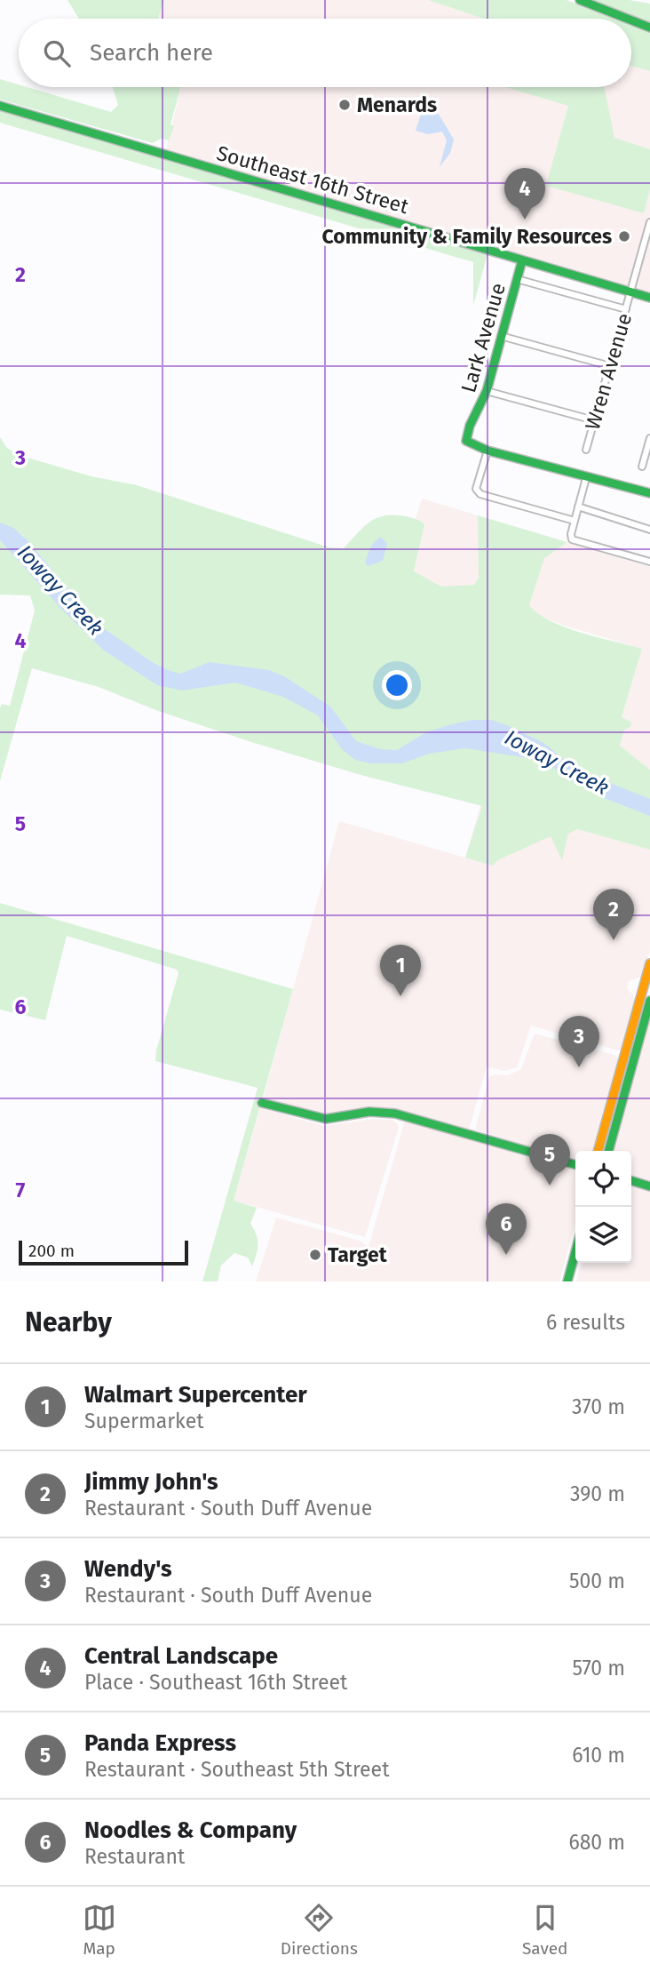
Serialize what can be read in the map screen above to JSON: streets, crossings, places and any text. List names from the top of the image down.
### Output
{
  "streets": {
    "main road": ["Southeast 16th Street", "Lark Avenue"],
    "street": ["Wren Avenue"]
  },
  "crossings": [
    ["Southeast 16th Street", "Lark Avenue"],
    ["Southeast 16th Street", "Wren Avenue"]
  ],
  "water": ["Ioway Creek"],
  "places": ["Menards", "Community & Family Resources", "Target"],
  "scale_bar": "200 m",
  "page": {
    "search": "Search here",
    "pins": [
      "4",
      "2",
      "1",
      "3",
      "5",
      "6"
    ],
    "scale": "200 m",
    "heading": ["Nearby", "6 results"],
    "list": [
      {
        "mark": "1",
        "name": "Walmart Supercenter",
        "note": "Supermarket",
        "value": "370 m"
      },
      {
        "mark": "2",
        "name": "Jimmy John's",
        "note": "Restaurant · South Duff Avenue",
        "value": "390 m"
      },
      {
        "mark": "3",
        "name": "Wendy's",
        "note": "Restaurant · South Duff Avenue",
        "value": "500 m"
      },
      {
        "mark": "4",
        "name": "Central Landscape",
        "note": "Place · Southeast 16th Street",
        "value": "570 m"
      },
      {
        "mark": "5",
        "name": "Panda Express",
        "note": "Restaurant · Southeast 5th Street",
        "value": "610 m"
      },
      {
        "mark": "6",
        "name": "Noodles & Company",
        "note": "Restaurant",
        "value": "680 m"
      }
    ],
    "nav": ["Map", "Directions", "Saved"]
  },
  "grid": {
    "rows": [
      "2",
      "3",
      "4",
      "5",
      "6",
      "7"
    ]
  }
}
